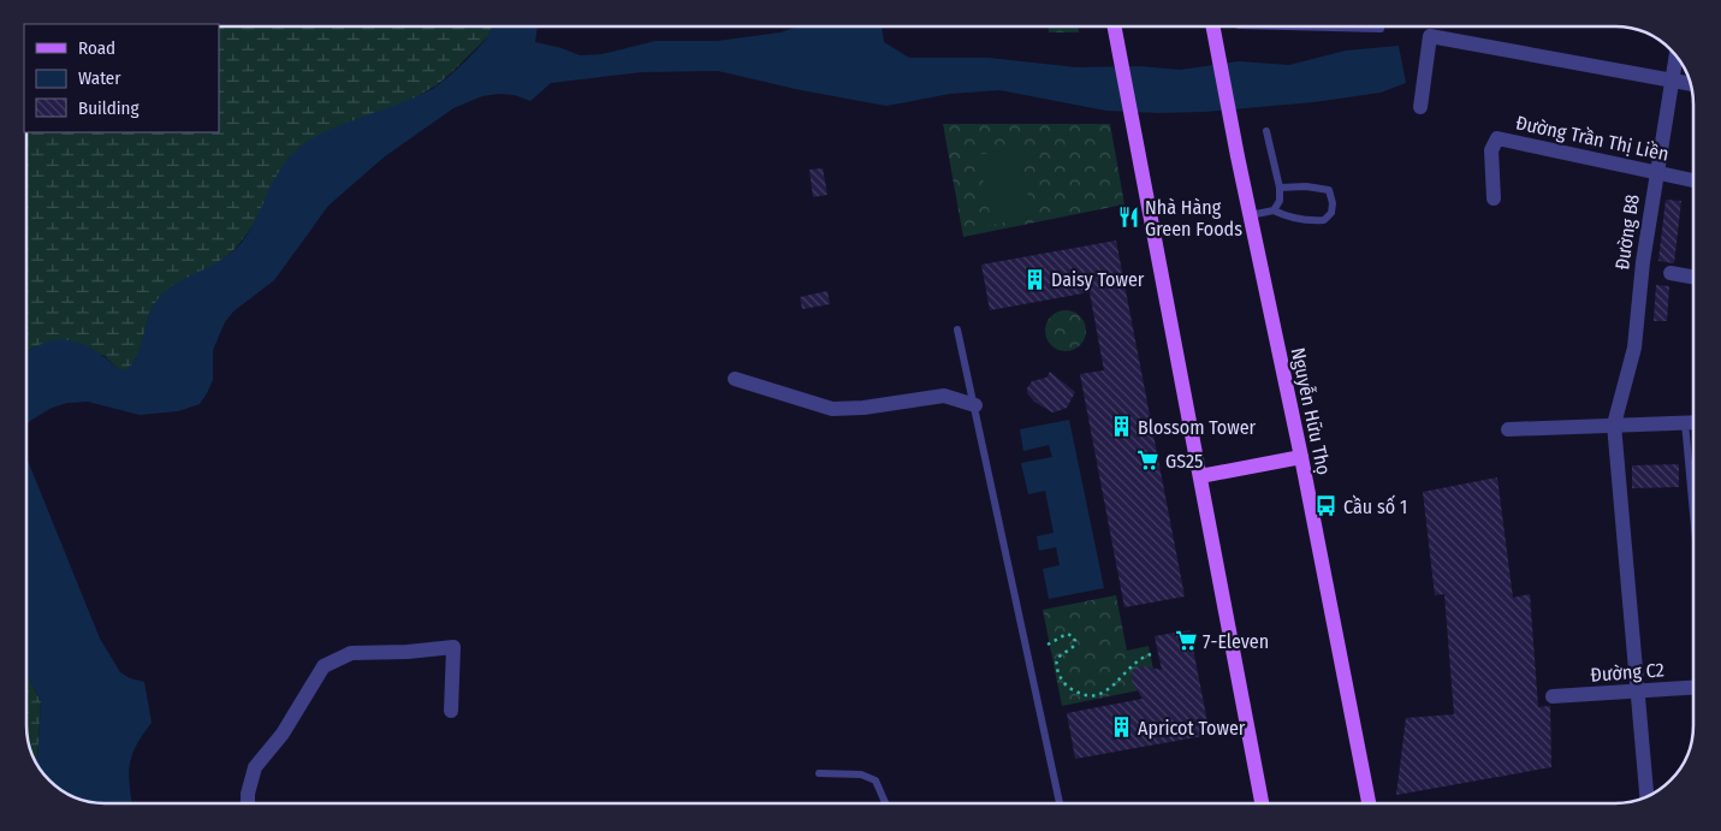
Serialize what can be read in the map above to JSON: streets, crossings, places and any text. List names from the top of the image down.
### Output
{
  "streets": {
    "main road": ["Nguyễn Hữu Thọ"],
    "street": ["Đường Trần Thị Liền", "Đường B8", "Đường C2"]
  },
  "crossings": [
    ["Đường Trần Thị Liền", "Đường B8"],
    ["Đường B8", "Đường C2"]
  ],
  "places": {
    "restaurant": ["Nhà Hàng Green Foods"],
    "building": ["Daisy Tower", "Blossom Tower", "Apricot Tower"],
    "supermarket": ["GS25", "7-Eleven"],
    "bus stop": ["Cầu số 1"]
  },
  "legend": ["Road", "Water", "Building"]
}
